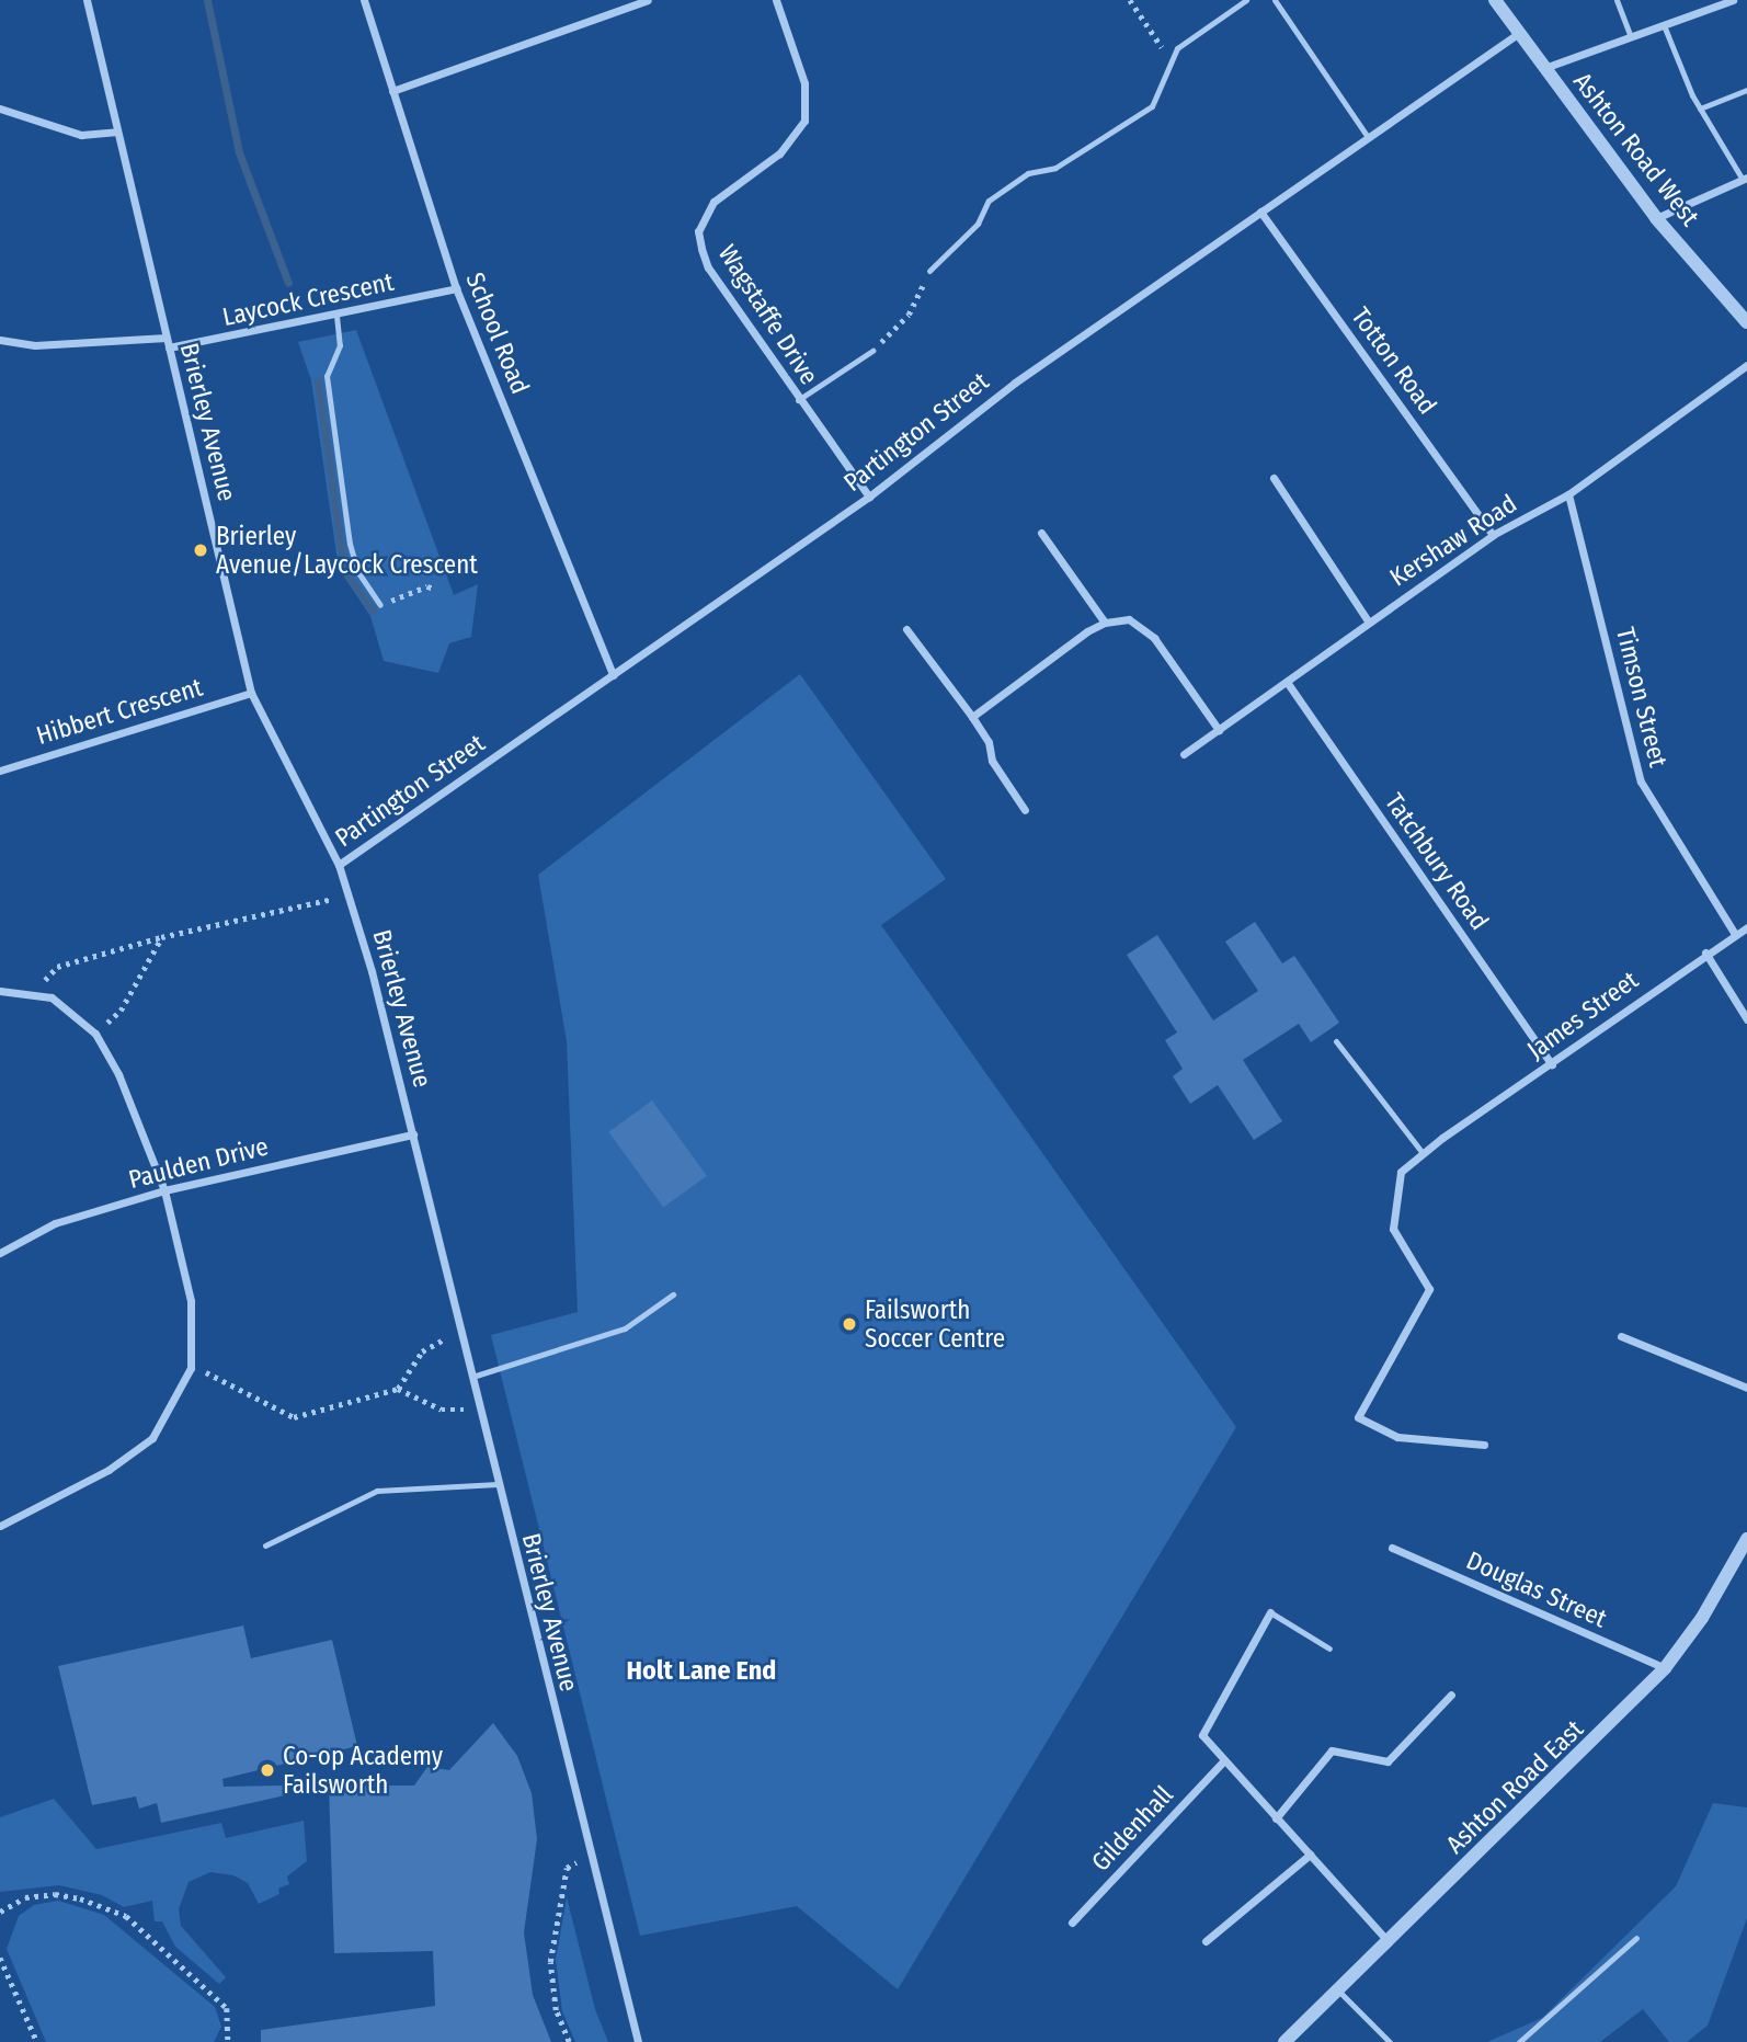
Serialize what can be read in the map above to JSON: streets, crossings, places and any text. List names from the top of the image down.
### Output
{
  "streets": {
    "street": [
      "Ashton Road West",
      "Laycock Crescent",
      "Wagstaffe Drive",
      "School Road",
      "Totton Road",
      "Brierley Avenue",
      "Partington Street",
      "Kershaw Road",
      "Timson Street",
      "Hibbert Crescent",
      "Tatchbury Road",
      "James Street",
      "Paulden Drive",
      "Douglas Street",
      "Ashton Road East",
      "Gildenhall"
    ]
  },
  "crossings": [
    ["Ashton Road West", "Partington Street"],
    ["Laycock Crescent", "School Road"],
    ["Laycock Crescent", "Brierley Avenue"],
    ["Wagstaffe Drive", "Partington Street"],
    ["School Road", "Partington Street"],
    ["Totton Road", "Partington Street"],
    ["Totton Road", "Kershaw Road"],
    ["Brierley Avenue", "Partington Street"],
    ["Brierley Avenue", "Hibbert Crescent"],
    ["Brierley Avenue", "Paulden Drive"],
    ["Kershaw Road", "Timson Street"],
    ["Kershaw Road", "Tatchbury Road"],
    ["Timson Street", "James Street"],
    ["Tatchbury Road", "James Street"],
    ["Douglas Street", "Ashton Road East"]
  ],
  "districts": ["Holt Lane End"],
  "places": ["Brierley Avenue/Laycock Crescent", "Failsworth Soccer Centre", "Co-op Academy Failsworth"]
}
